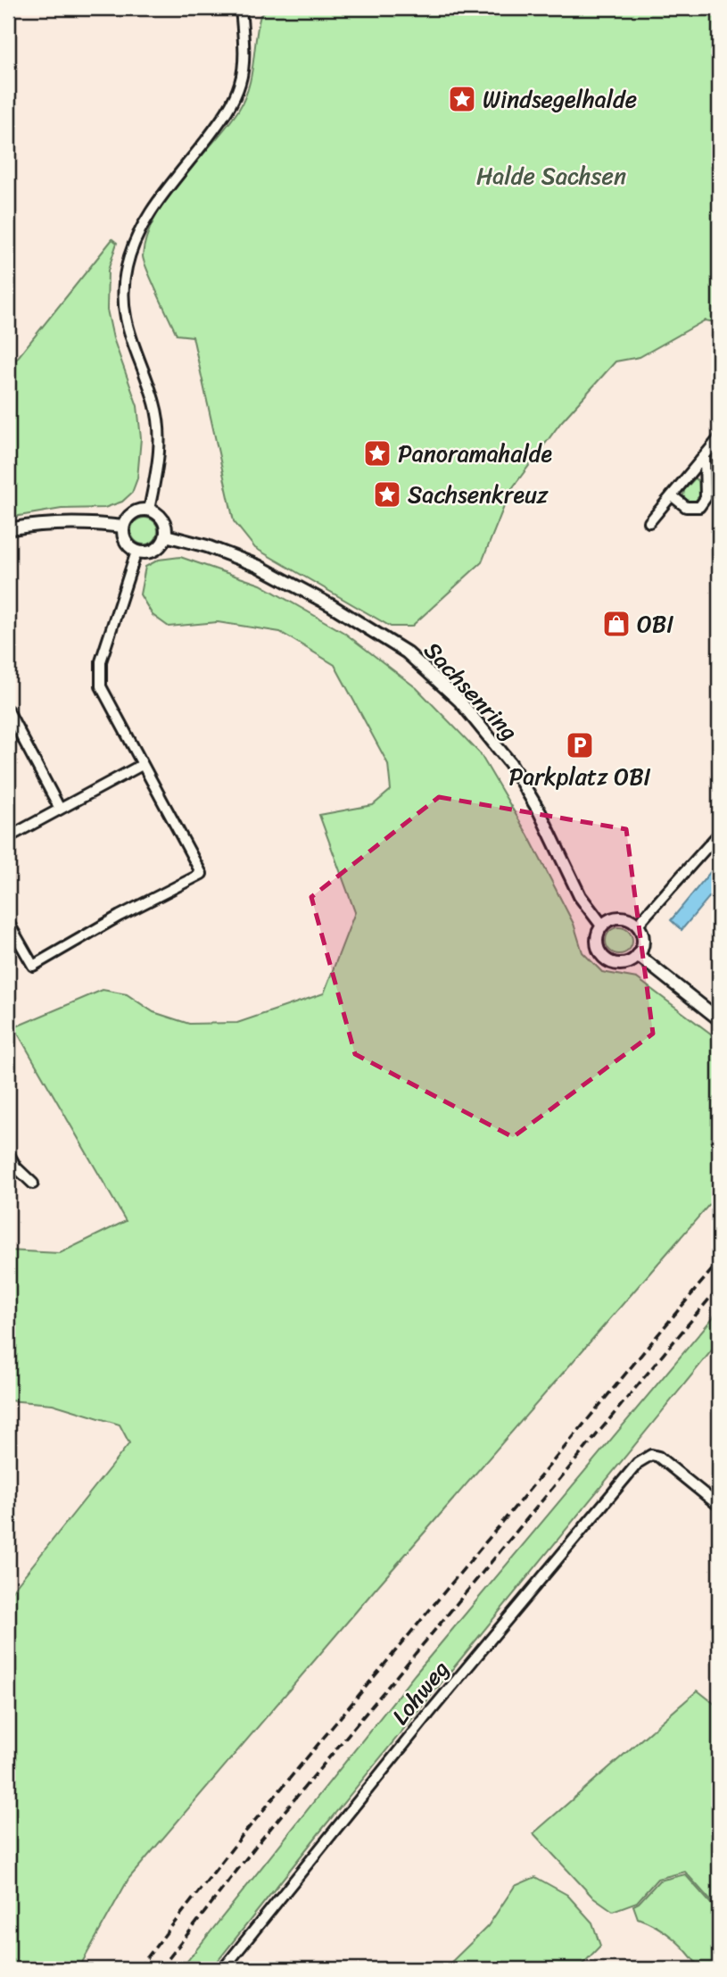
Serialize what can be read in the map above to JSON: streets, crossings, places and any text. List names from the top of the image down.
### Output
{
  "streets": {
    "street": ["Sachsenring", "Lohweg"]
  },
  "parks": ["Halde Sachsen"],
  "places": {
    "place": ["Windsegelhalde", "Panoramahalde", "Sachsenkreuz"],
    "shop": ["OBI"],
    "parking": ["Parkplatz OBI"]
  }
}
